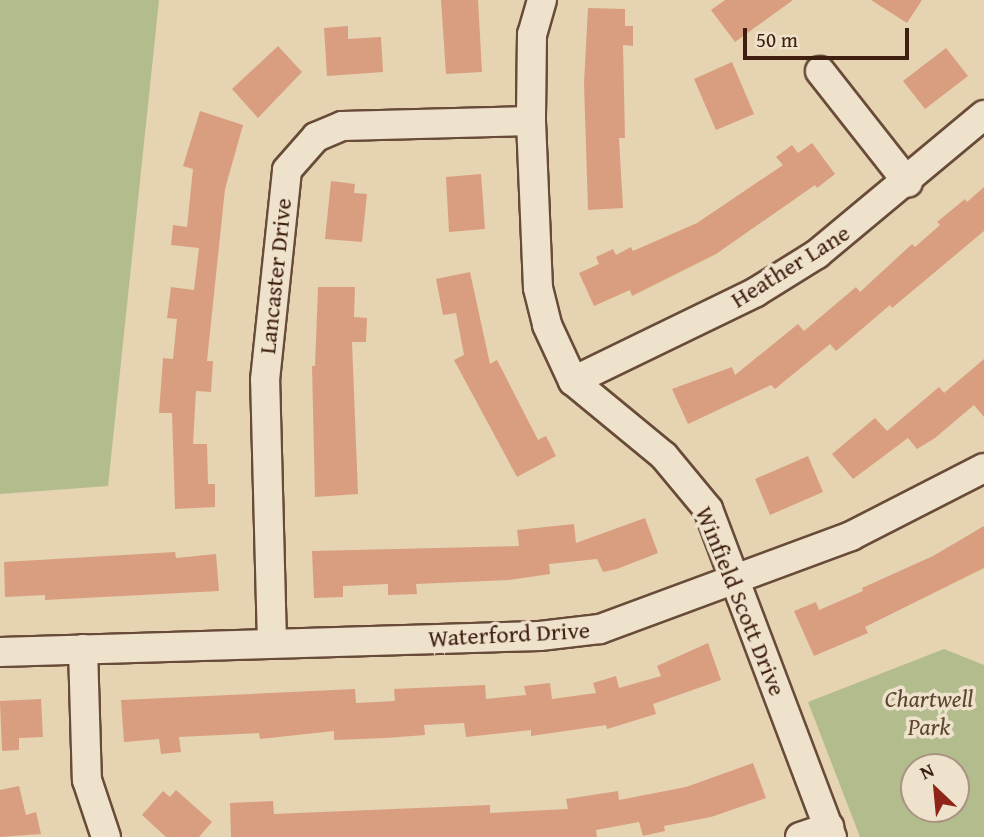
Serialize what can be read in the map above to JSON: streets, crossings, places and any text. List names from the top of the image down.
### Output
{
  "streets": {
    "street": [
      "Heather Lane",
      "Lancaster Drive",
      "Winfield Scott Drive",
      "Waterford Drive"
    ]
  },
  "crossings": [
    ["Heather Lane", "Winfield Scott Drive"],
    ["Lancaster Drive", "Winfield Scott Drive"],
    ["Lancaster Drive", "Waterford Drive"],
    ["Winfield Scott Drive", "Waterford Drive"]
  ],
  "parks": ["Chartwell Park"],
  "scale_bar": "50 m",
  "north": "top left"
}
